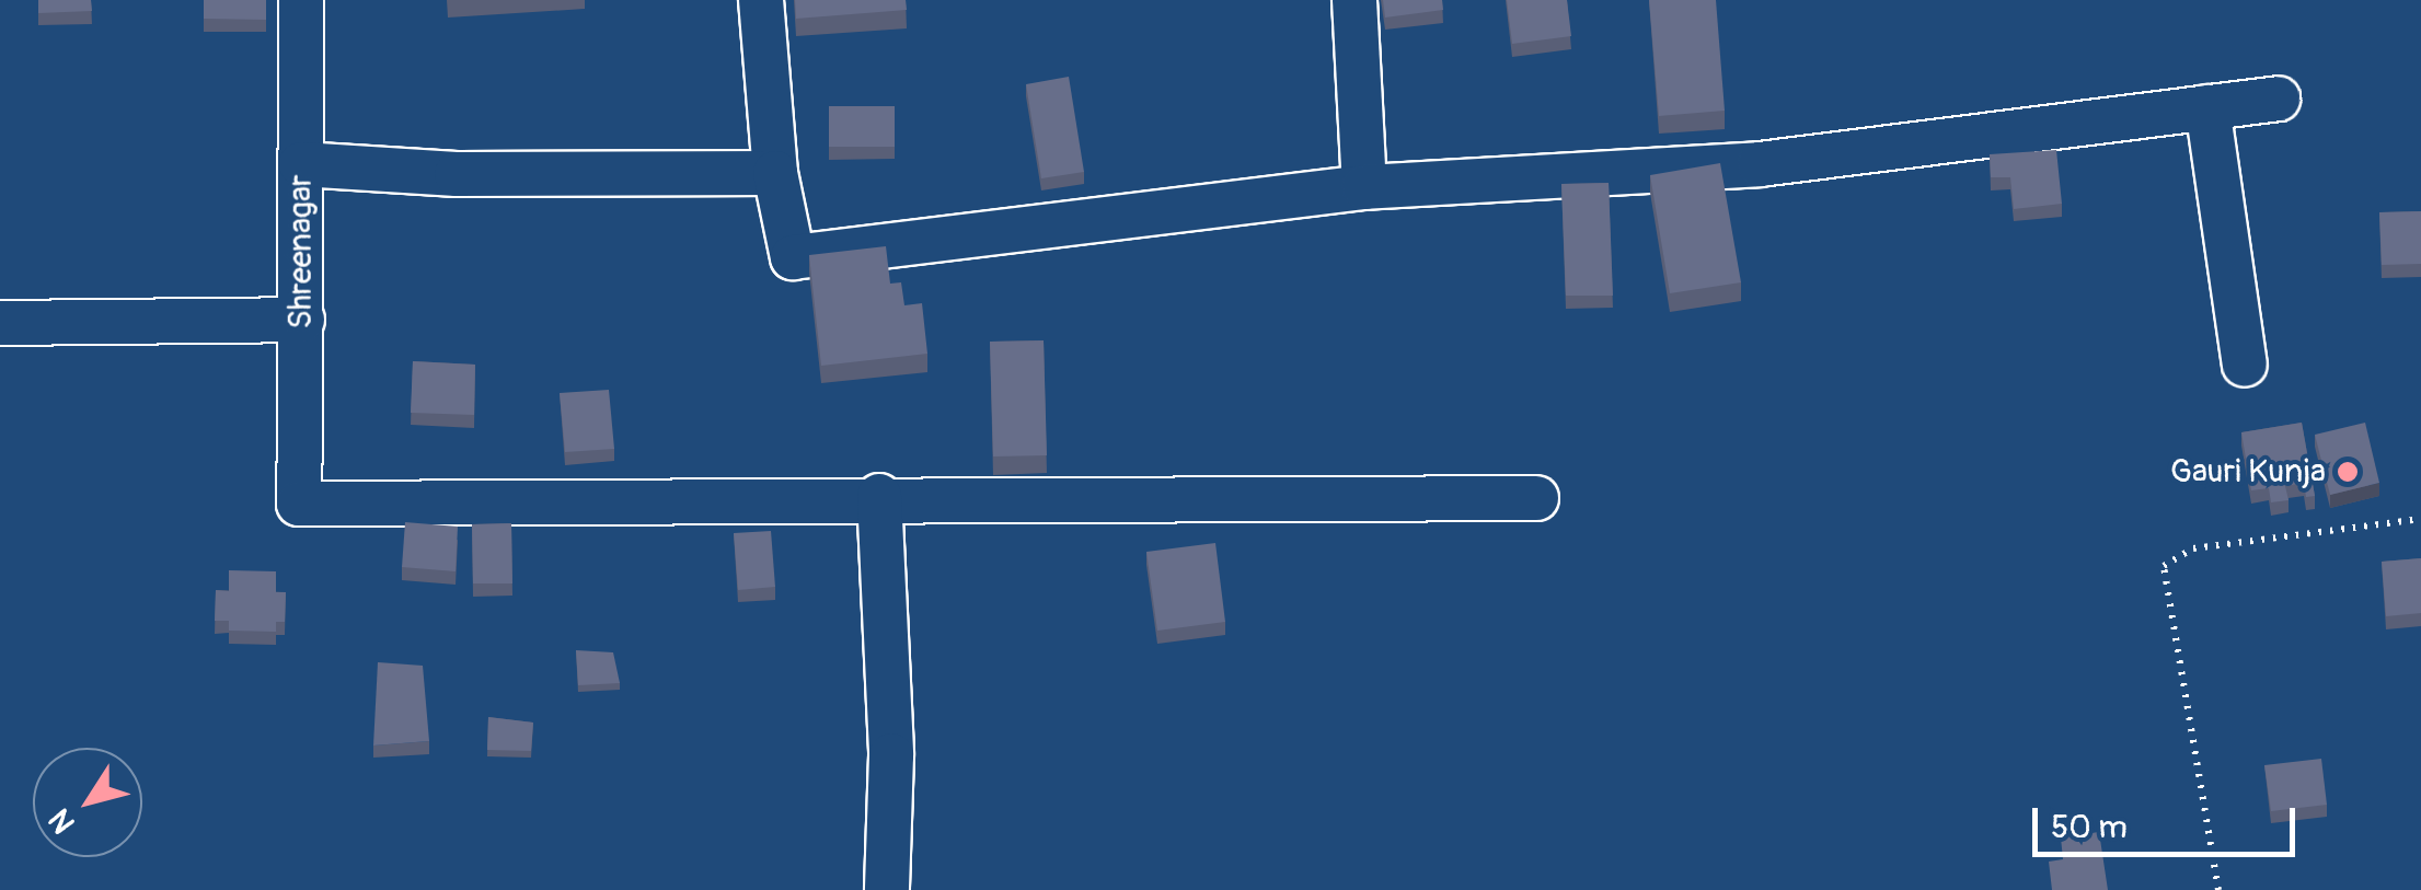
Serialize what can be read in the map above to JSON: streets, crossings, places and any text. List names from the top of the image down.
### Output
{
  "streets": {
    "street": ["Shreenagar"]
  },
  "places": ["Gauri Kunja"],
  "scale_bar": "50 m",
  "north": "bottom left"
}
